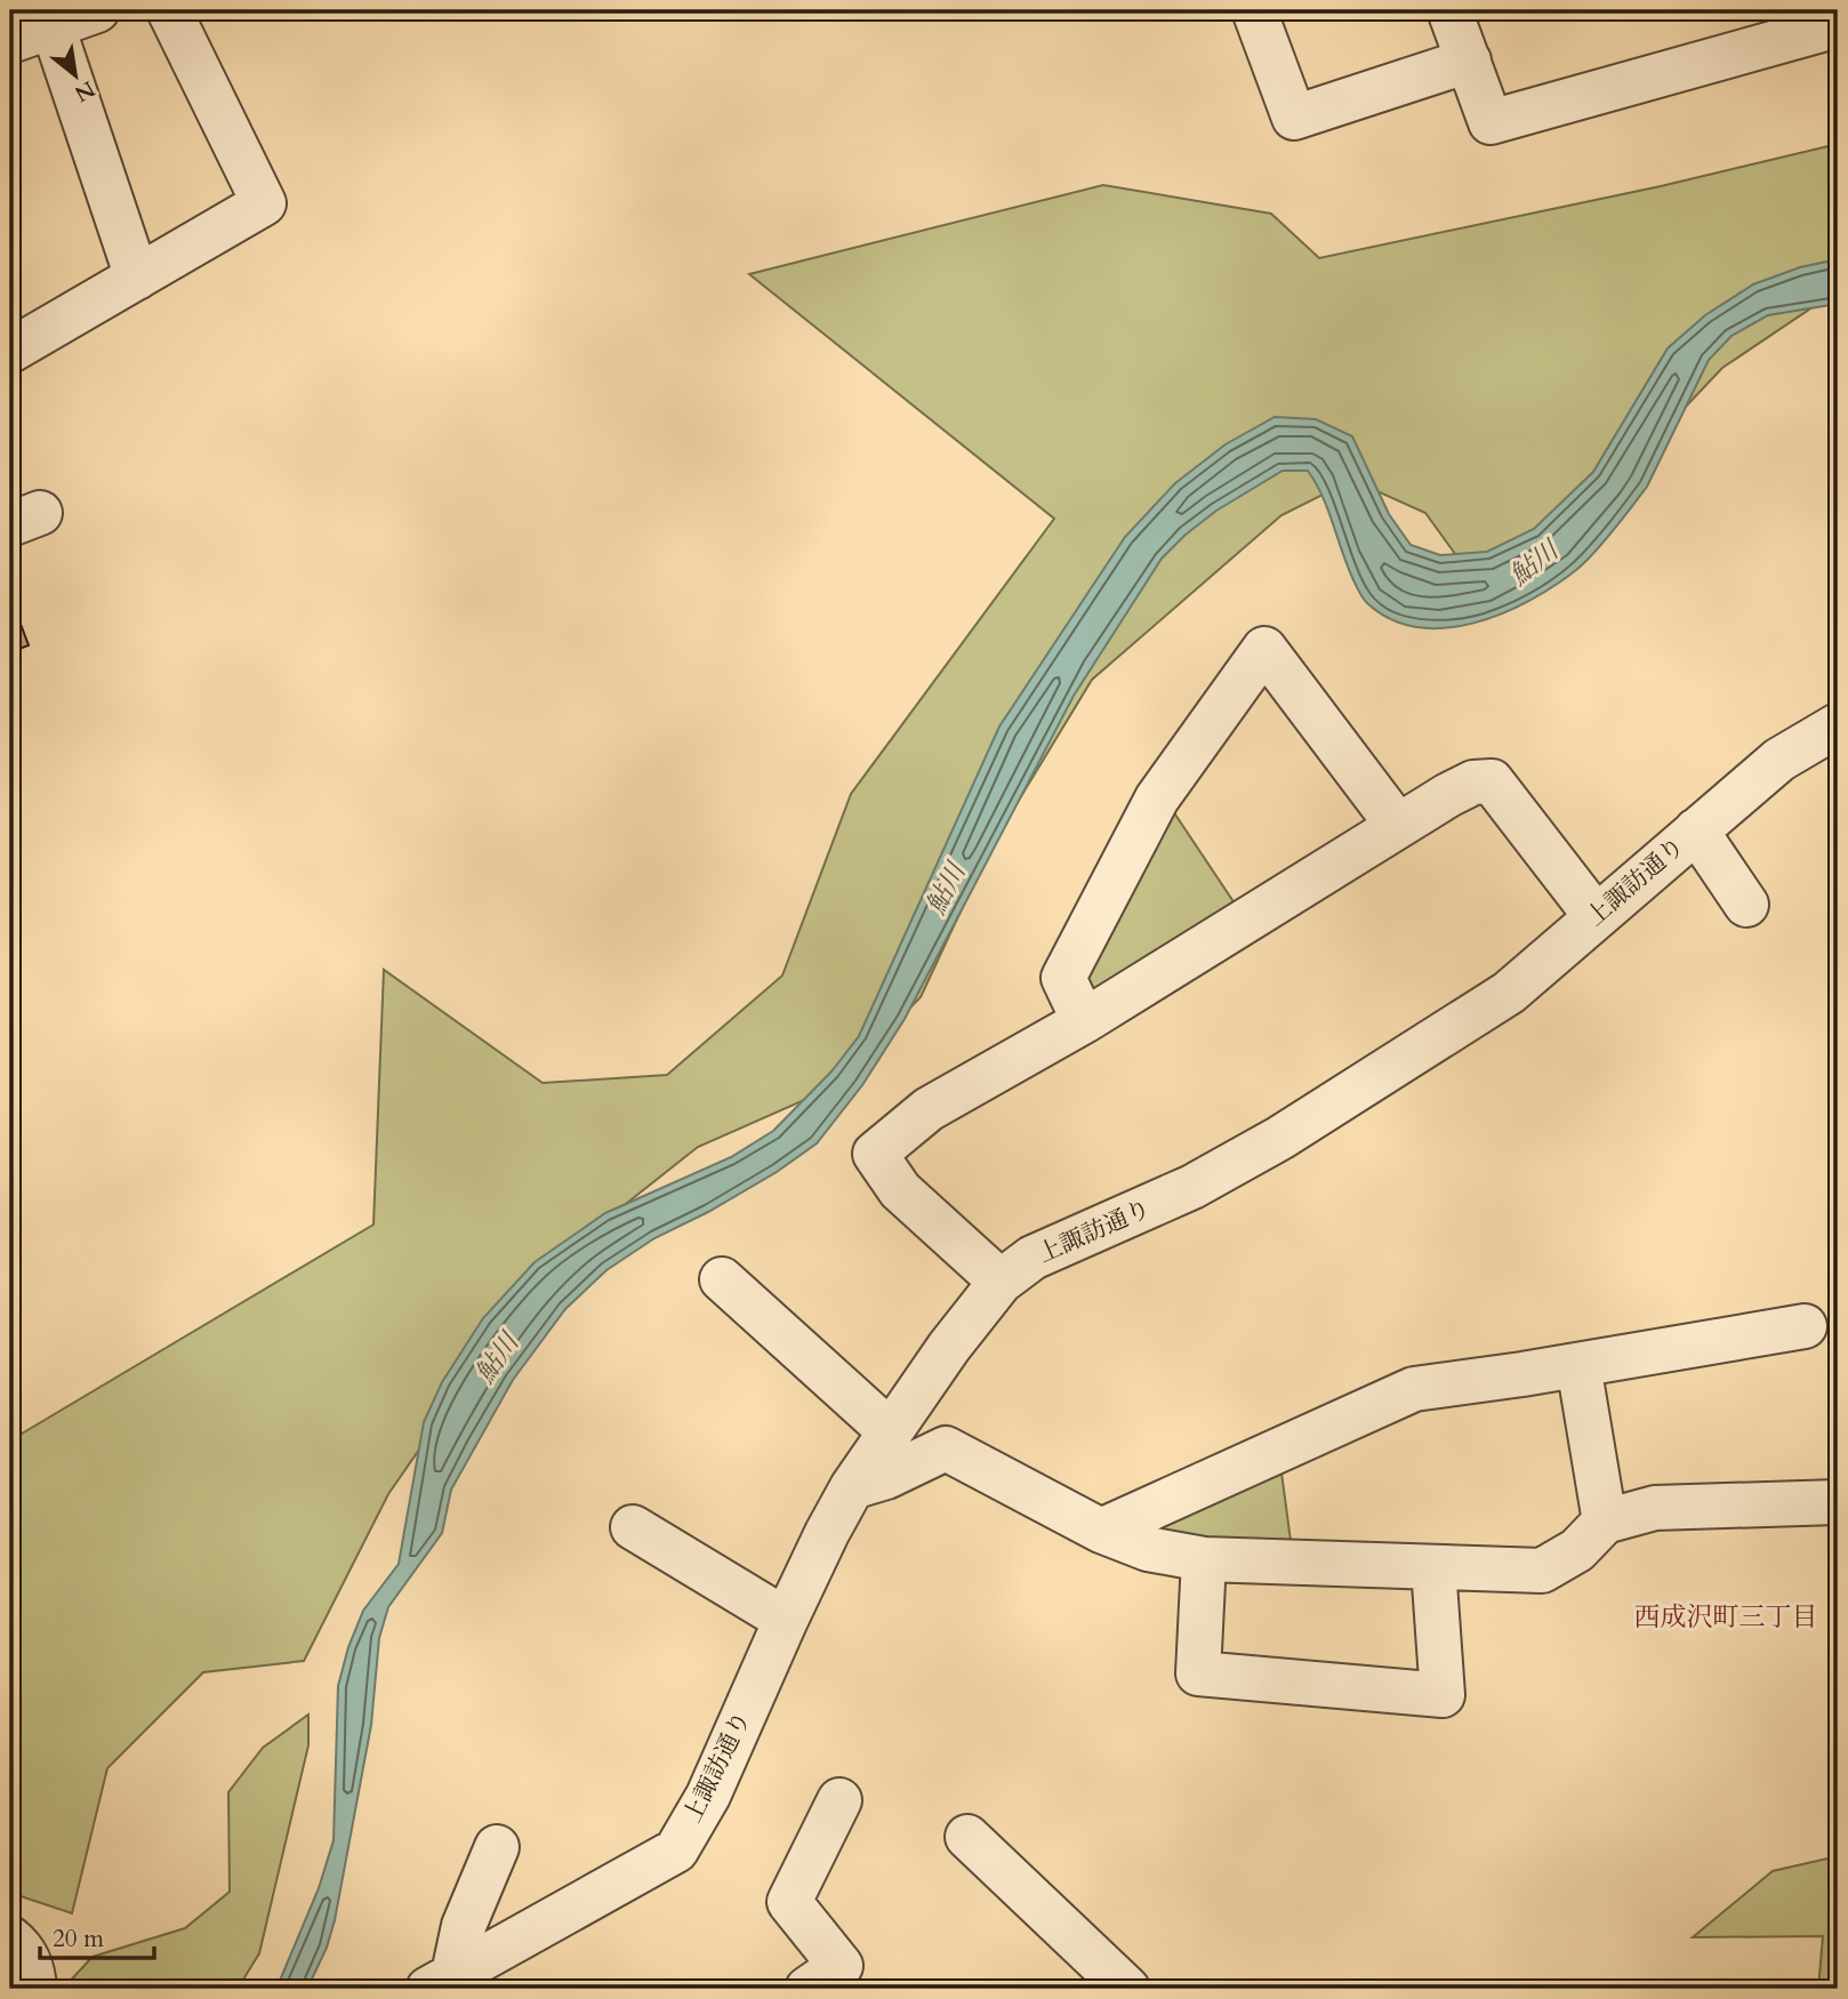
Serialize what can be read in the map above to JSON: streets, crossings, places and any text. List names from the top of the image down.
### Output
{
  "streets": {
    "street": ["上諏訪通り"]
  },
  "districts": ["西成沢町三丁目"],
  "water": ["鮎川"],
  "scale_bar": "20 m",
  "north": "bottom right"
}
